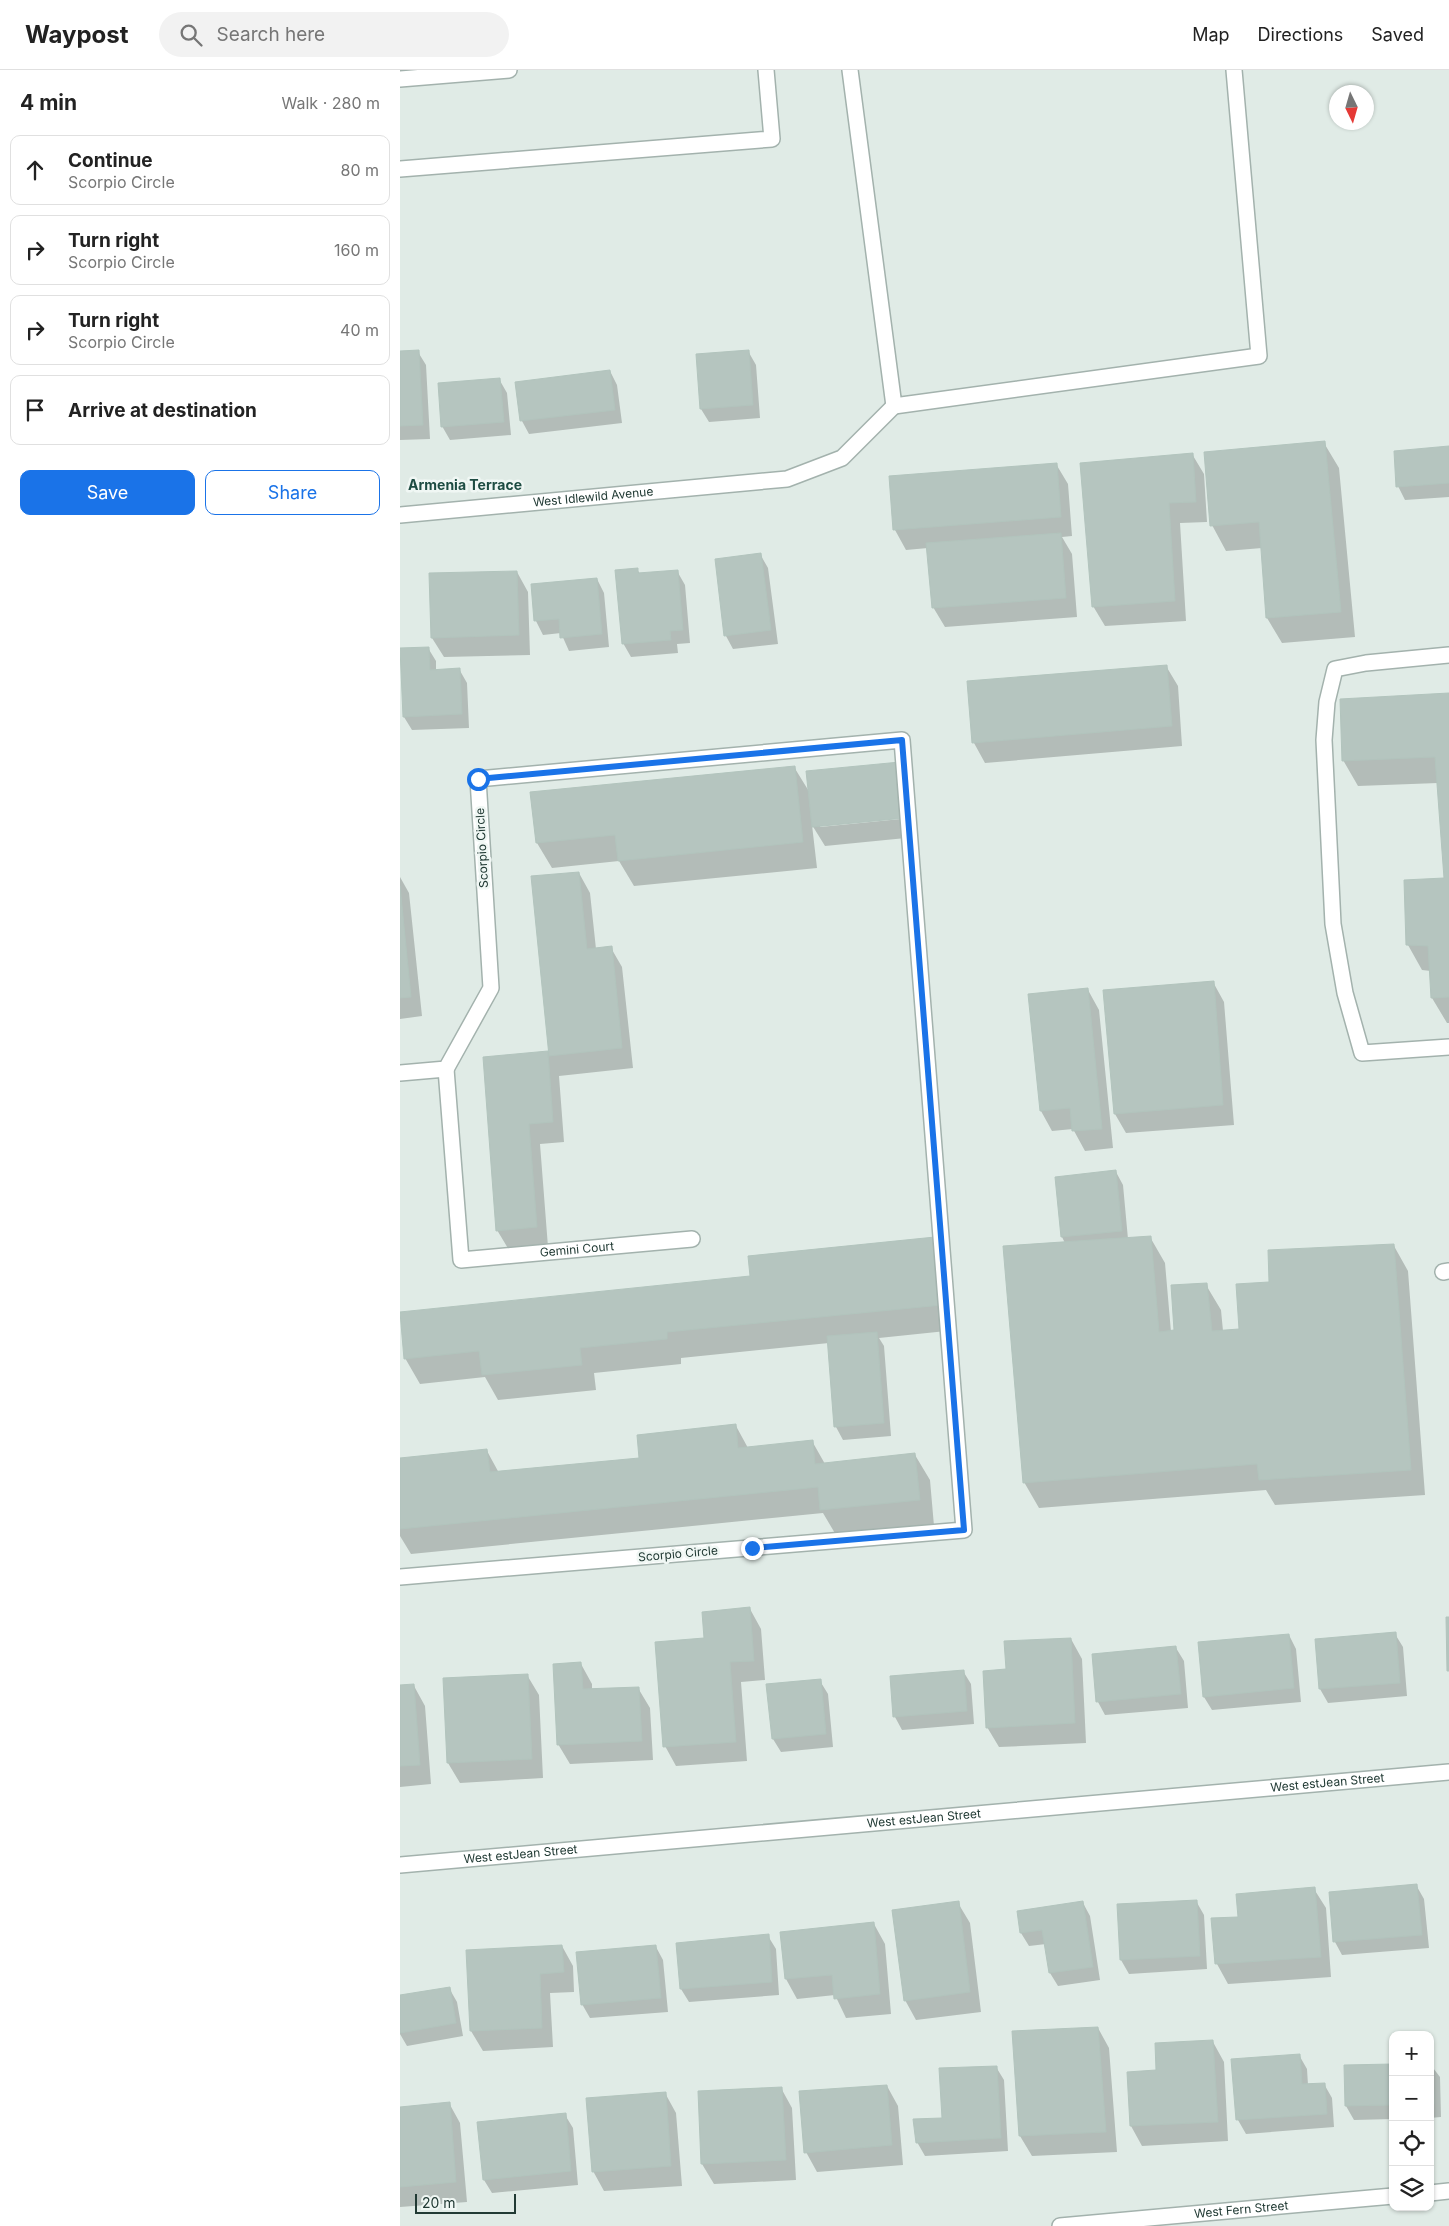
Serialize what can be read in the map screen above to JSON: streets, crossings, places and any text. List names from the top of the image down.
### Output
{
  "streets": {
    "street": [
      "West Idlewild Avenue",
      "Scorpio Circle",
      "Gemini Court",
      "West estJean Street",
      "West Fern Street"
    ]
  },
  "crossings": [
    ["Scorpio Circle", "Gemini Court"]
  ],
  "districts": ["Armenia Terrace"],
  "scale_bar": "20 m",
  "north": "bottom",
  "page": {
    "header": "Waypost",
    "search": "Search here",
    "nav": ["Map", "Directions", "Saved"],
    "heading": ["4 min", "Walk · 280 m"],
    "list": [
      ["Continue", "Scorpio Circle", "80 m"],
      ["Turn right", "Scorpio Circle", "160 m"],
      ["Turn right", "Scorpio Circle", "40 m"],
      "Arrive at destination"
    ],
    "buttons": ["Save", "Share"],
    "map_buttons": ["+", "−"],
    "scale": "20 m"
  }
}
